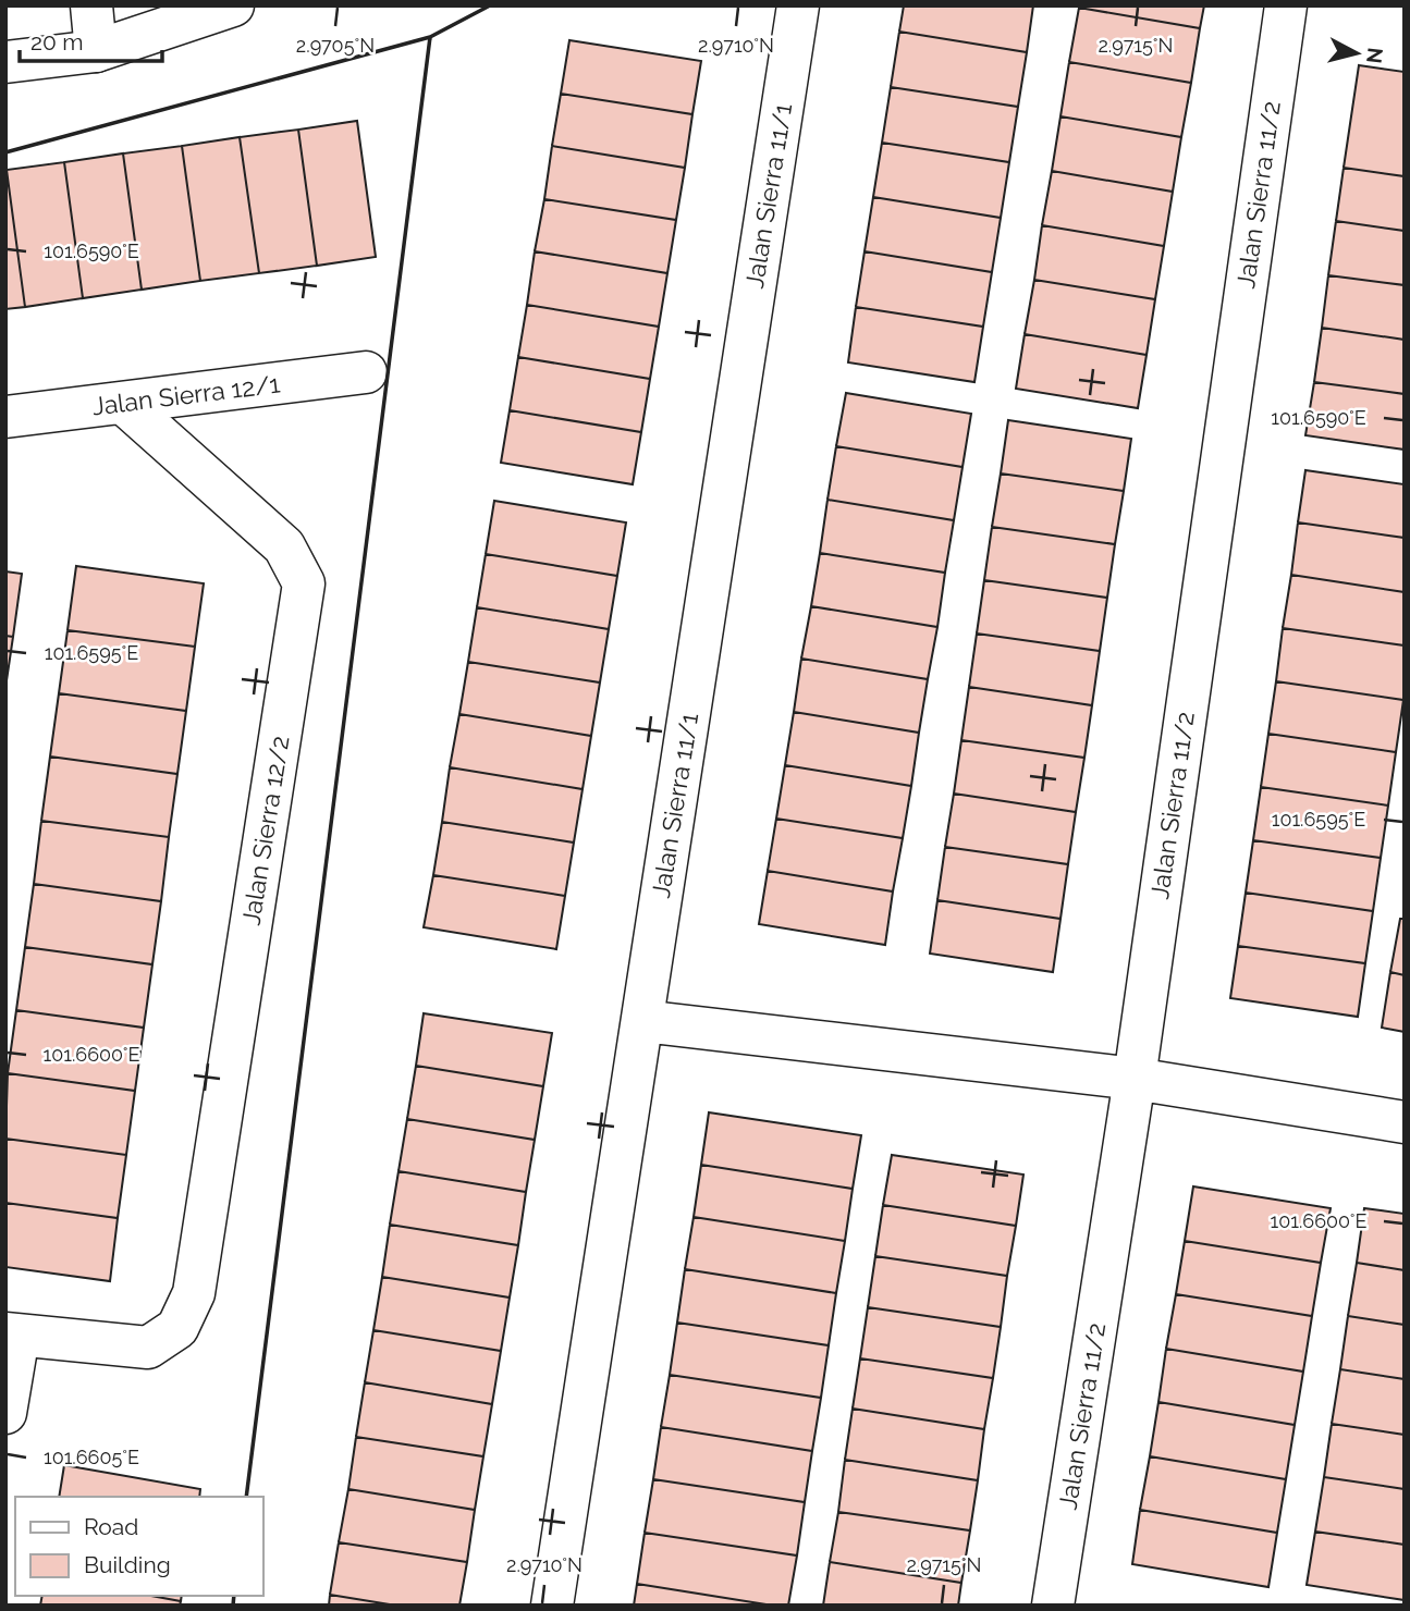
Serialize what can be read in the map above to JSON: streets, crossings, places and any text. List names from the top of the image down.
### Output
{
  "streets": {
    "street": [
      "Jalan Sierra 11/2",
      "Jalan Sierra 11/1",
      "Jalan Sierra 12/1",
      "Jalan Sierra 12/2"
    ]
  },
  "crossings": [
    ["Jalan Sierra 12/1", "Jalan Sierra 12/2"]
  ],
  "legend": ["Road", "Building"],
  "scale_bar": "20 m",
  "north": "right",
  "coordinates": [
    "2.9705°N",
    "2.9710°N",
    "2.9715°N",
    "101.6590°E",
    "101.6595°E",
    "101.6600°E",
    "101.6605°E"
  ]
}
